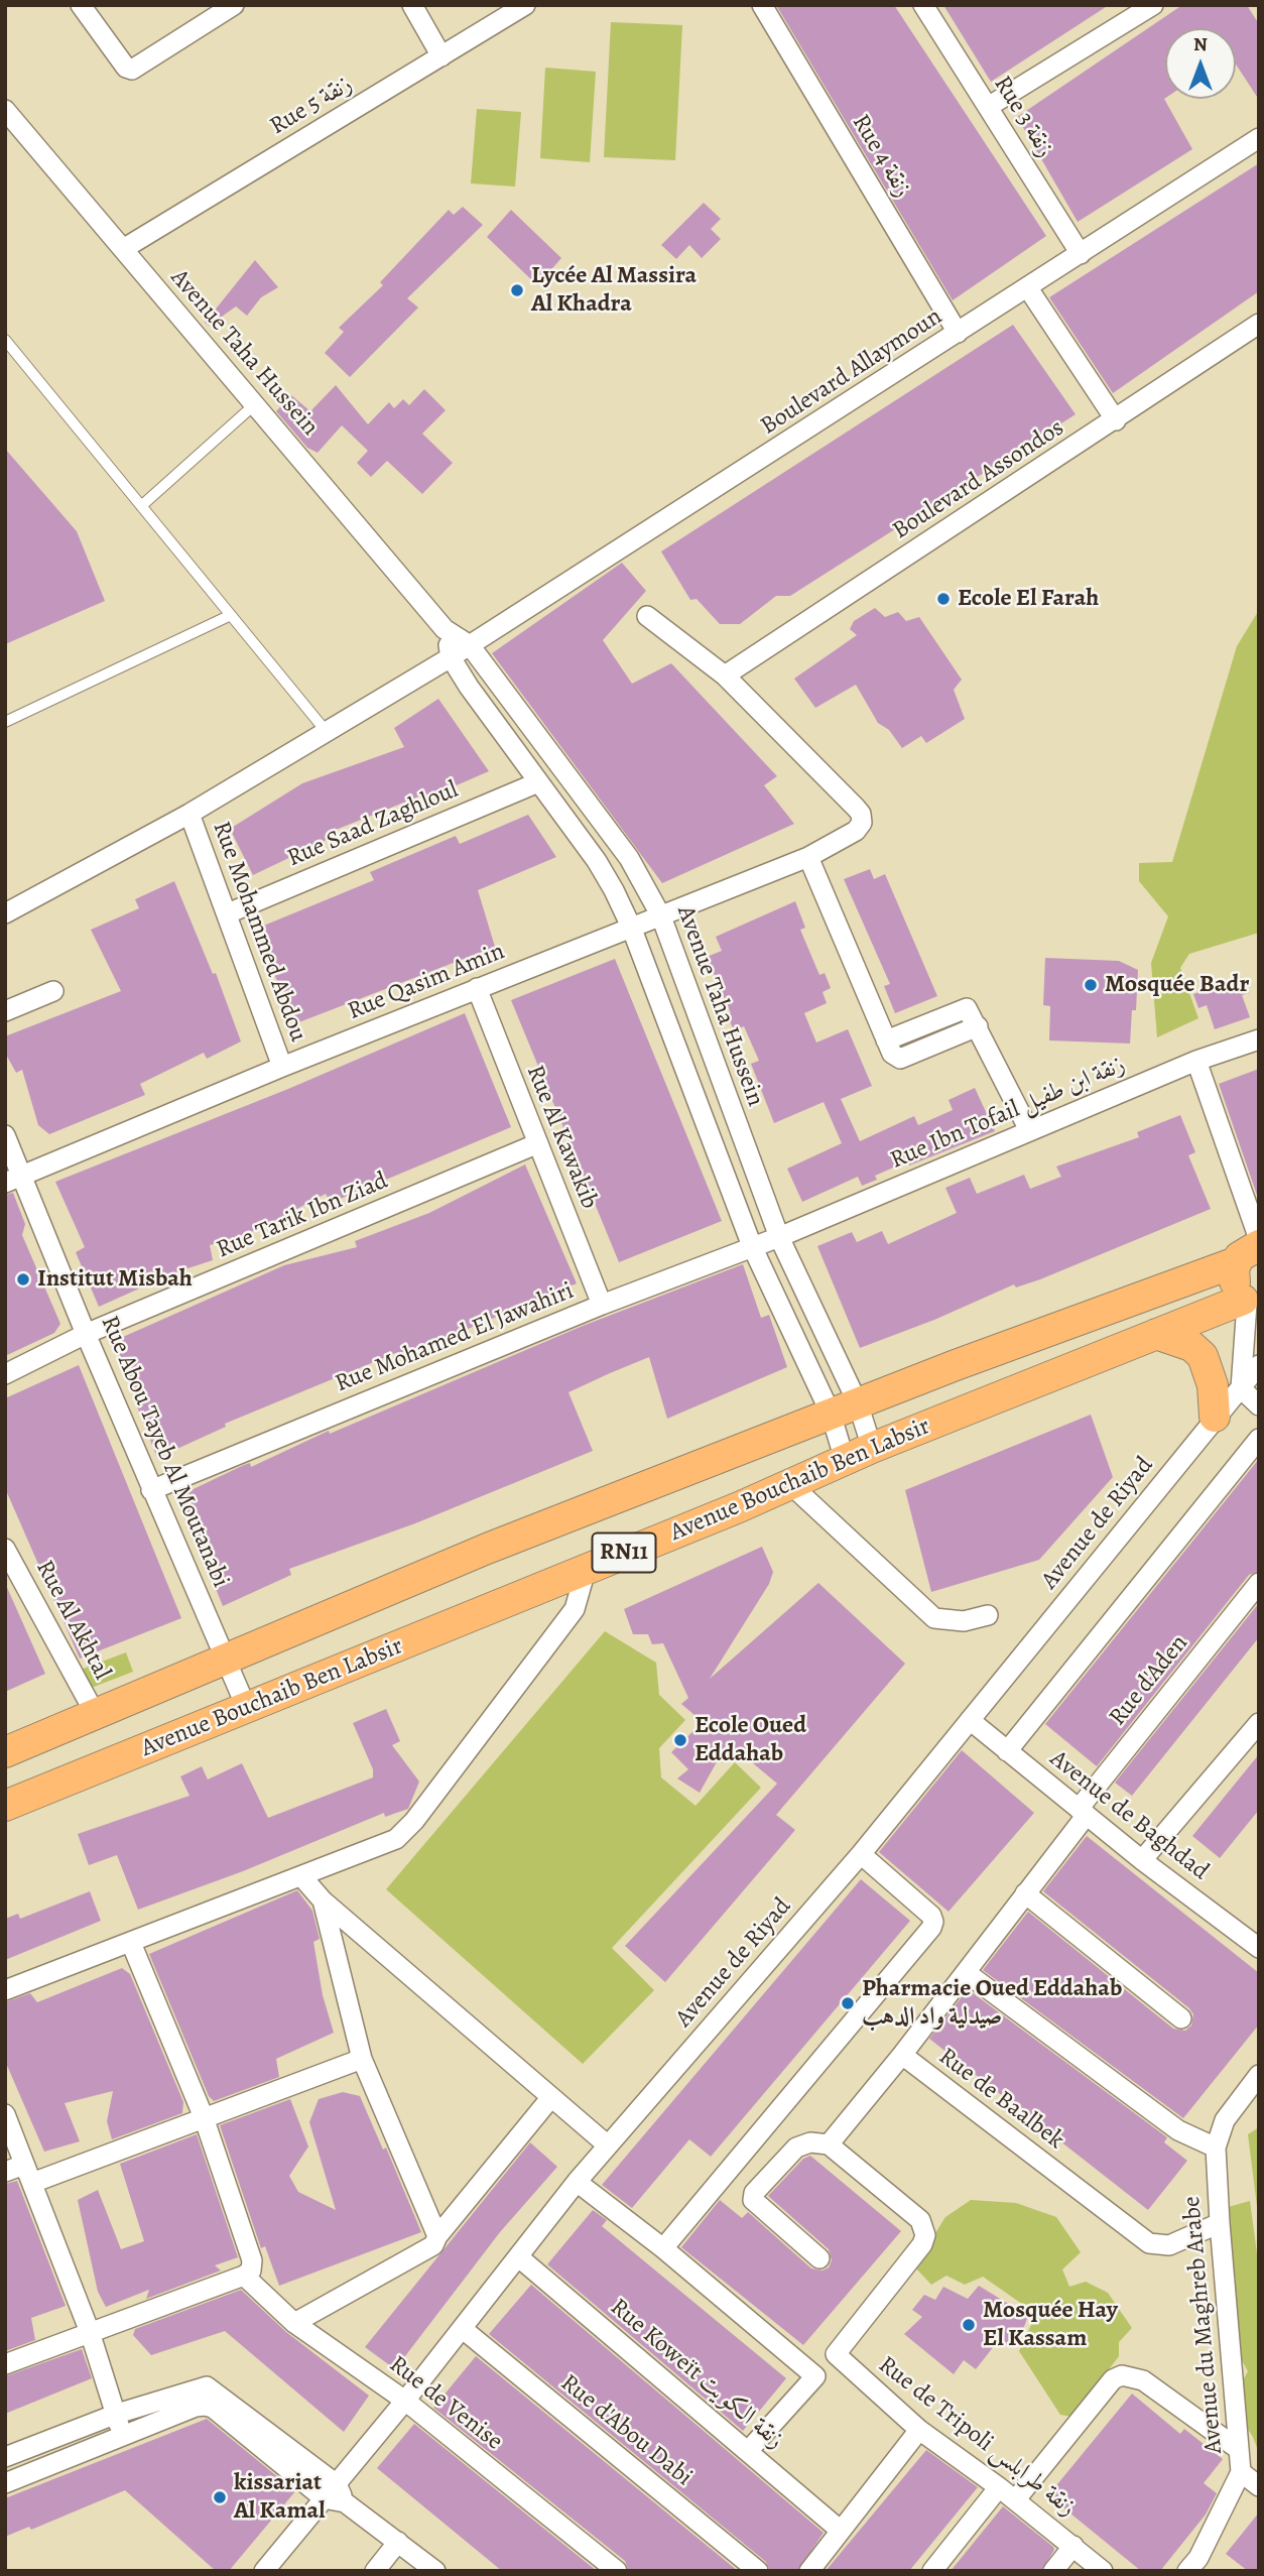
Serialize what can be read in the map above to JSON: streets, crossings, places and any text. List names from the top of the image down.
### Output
{
  "streets": {
    "main road": ["Avenue Bouchaib Ben Labsir", "RN11"],
    "street": [
      "Rue 5 زنقة",
      "Rue 3 زنقة",
      "Rue 4 زنقة",
      "Avenue Taha Hussein",
      "Boulevard Allaymoun",
      "Boulevard Assondos",
      "Rue Saad Zaghloul",
      "Rue Mohammed Abdou",
      "Rue Qasim Amin",
      "Rue Ibn Tofail زنقة ابن طفيل",
      "Rue Al Kawakib",
      "Rue Tarik Ibn Ziad",
      "Rue Mohamed El Jawahiri",
      "Rue Abou Tayeb Al Moutanabi",
      "Avenue de Riyad",
      "Rue Al Akhtal",
      "Rue d'Aden",
      "Avenue de Baghdad",
      "Rue de Baalbek",
      "Avenue du Maghreb Arabe",
      "Rue Koweït زنقة الكويت",
      "Rue de Venise",
      "Rue d'Abou Dabi",
      "Rue de Tripoli زنقة طرابلس"
    ]
  },
  "crossings": [
    ["Rue 5 زنقة", "Avenue Taha Hussein"],
    ["Rue 3 زنقة", "Boulevard Allaymoun"],
    ["Rue 4 زنقة", "Boulevard Allaymoun"],
    ["Avenue Taha Hussein", "Boulevard Allaymoun"],
    ["Avenue Taha Hussein", "Rue Saad Zaghloul"],
    ["Avenue Taha Hussein", "Rue Qasim Amin"],
    ["Avenue Taha Hussein", "Rue Ibn Tofail زنقة ابن طفيل"],
    ["Avenue Taha Hussein", "Rue Mohamed El Jawahiri"],
    ["Avenue Taha Hussein", "Avenue Bouchaib Ben Labsir"],
    ["Boulevard Allaymoun", "Rue Mohammed Abdou"],
    ["Boulevard Assondos", "Rue Qasim Amin"],
    ["Rue Saad Zaghloul", "Rue Mohammed Abdou"],
    ["Rue Mohammed Abdou", "Rue Qasim Amin"],
    ["Rue Qasim Amin", "Rue Al Kawakib"],
    ["Rue Qasim Amin", "Rue Abou Tayeb Al Moutanabi"],
    ["Rue Ibn Tofail زنقة ابن طفيل", "Rue Mohamed El Jawahiri"],
    ["Rue Al Kawakib", "Rue Tarik Ibn Ziad"],
    ["Rue Al Kawakib", "Rue Mohamed El Jawahiri"],
    ["Rue Tarik Ibn Ziad", "Rue Abou Tayeb Al Moutanabi"],
    ["Rue Mohamed El Jawahiri", "Rue Abou Tayeb Al Moutanabi"],
    ["Rue Abou Tayeb Al Moutanabi", "Avenue Bouchaib Ben Labsir"],
    ["Avenue Bouchaib Ben Labsir", "RN11"],
    ["Avenue Bouchaib Ben Labsir", "Rue Al Akhtal"],
    ["Avenue de Riyad", "Avenue de Baghdad"],
    ["Avenue de Riyad", "Rue Koweït زنقة الكويت"],
    ["Avenue de Riyad", "Rue de Venise"],
    ["Avenue de Riyad", "Rue d'Abou Dabi"],
    ["Rue d'Aden", "Avenue de Baghdad"],
    ["Rue d'Aden", "Rue de Baalbek"],
    ["Avenue de Baghdad", "Rue de Baalbek"],
    ["Rue de Baalbek", "Avenue du Maghreb Arabe"]
  ],
  "places": [
    "Lycée Al Massira Al Khadra",
    "Ecole El Farah",
    "Mosquée Badr",
    "Institut Misbah",
    "Ecole Oued Eddahab",
    "Pharmacie Oued Eddahab صيدلية واد الدهب",
    "Mosquée Hay El Kassam",
    "kissariat Al Kamal"
  ],
  "north": "top"
}
